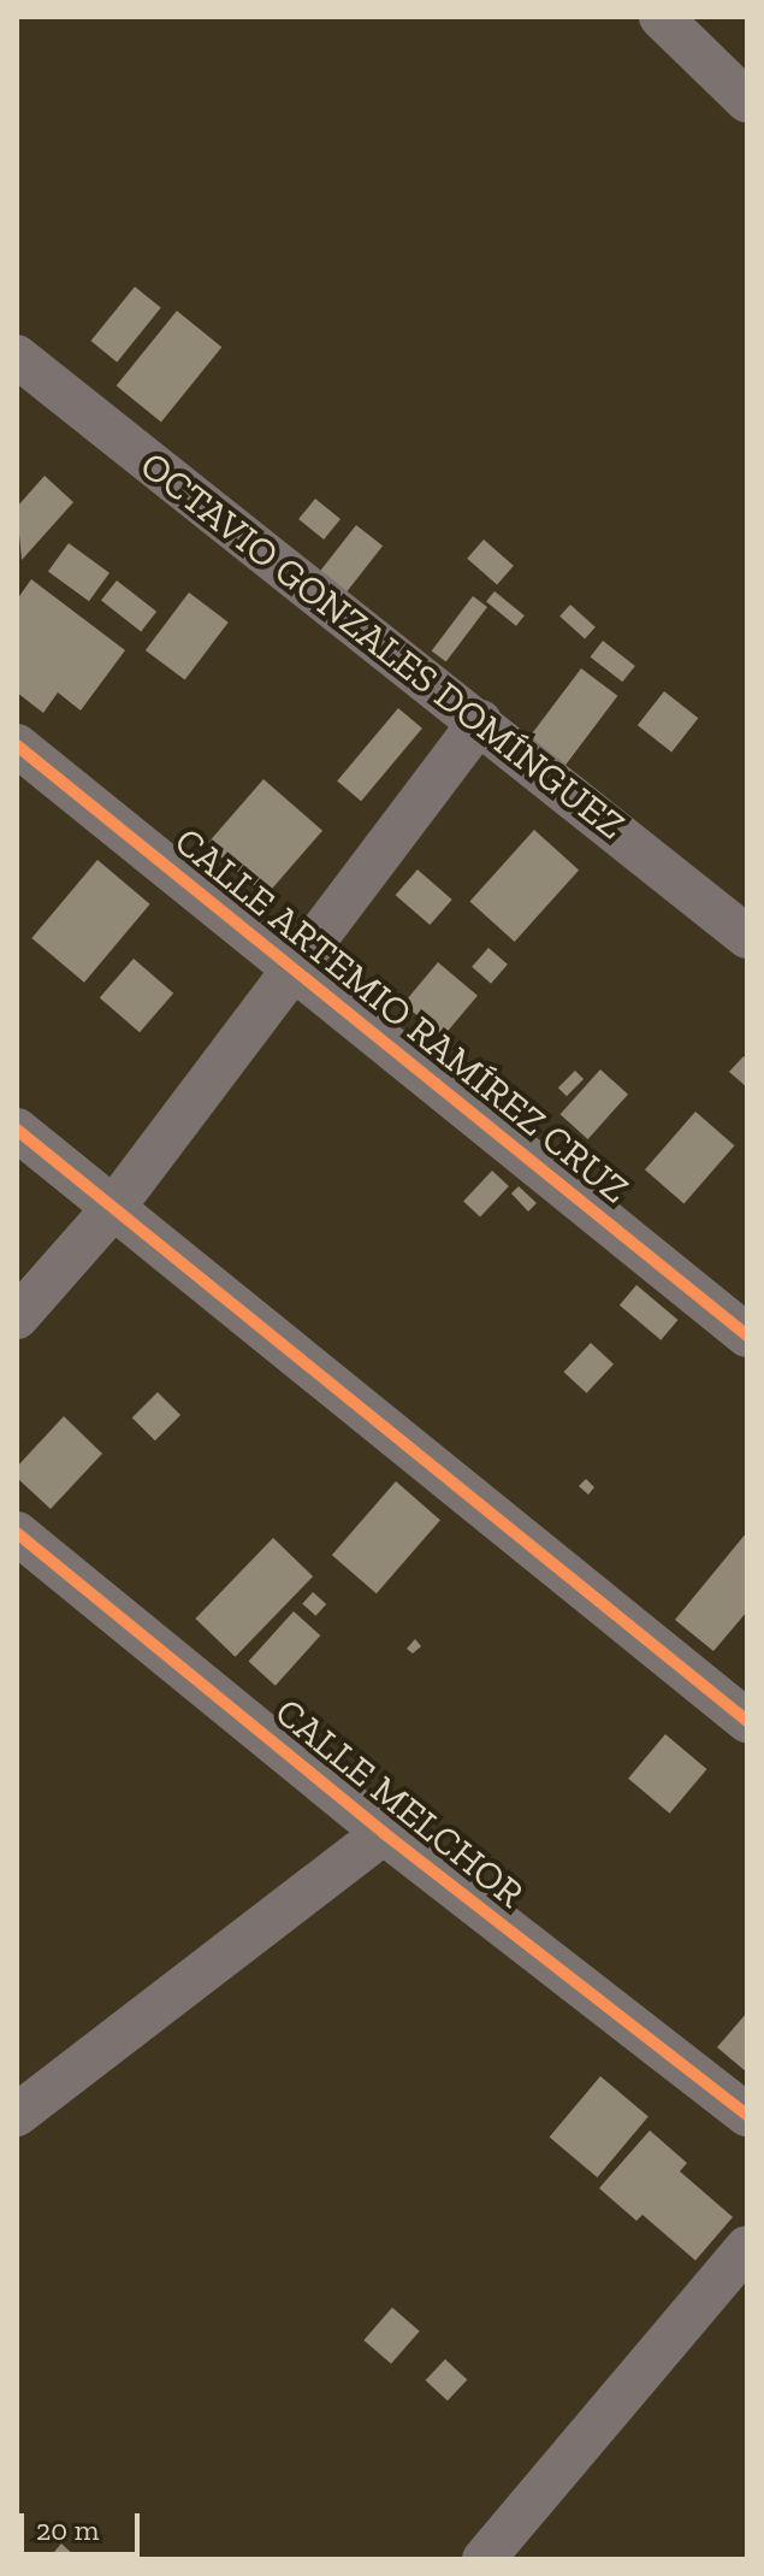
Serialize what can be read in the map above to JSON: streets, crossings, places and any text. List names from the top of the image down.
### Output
{
  "streets": {
    "street": ["OCTAVIO GONZALES DOMÍNGUEZ", "CALLE ARTEMIO RAMÍREZ CRUZ", "CALLE MELCHOR"]
  },
  "scale_bar": "20 m"
}
